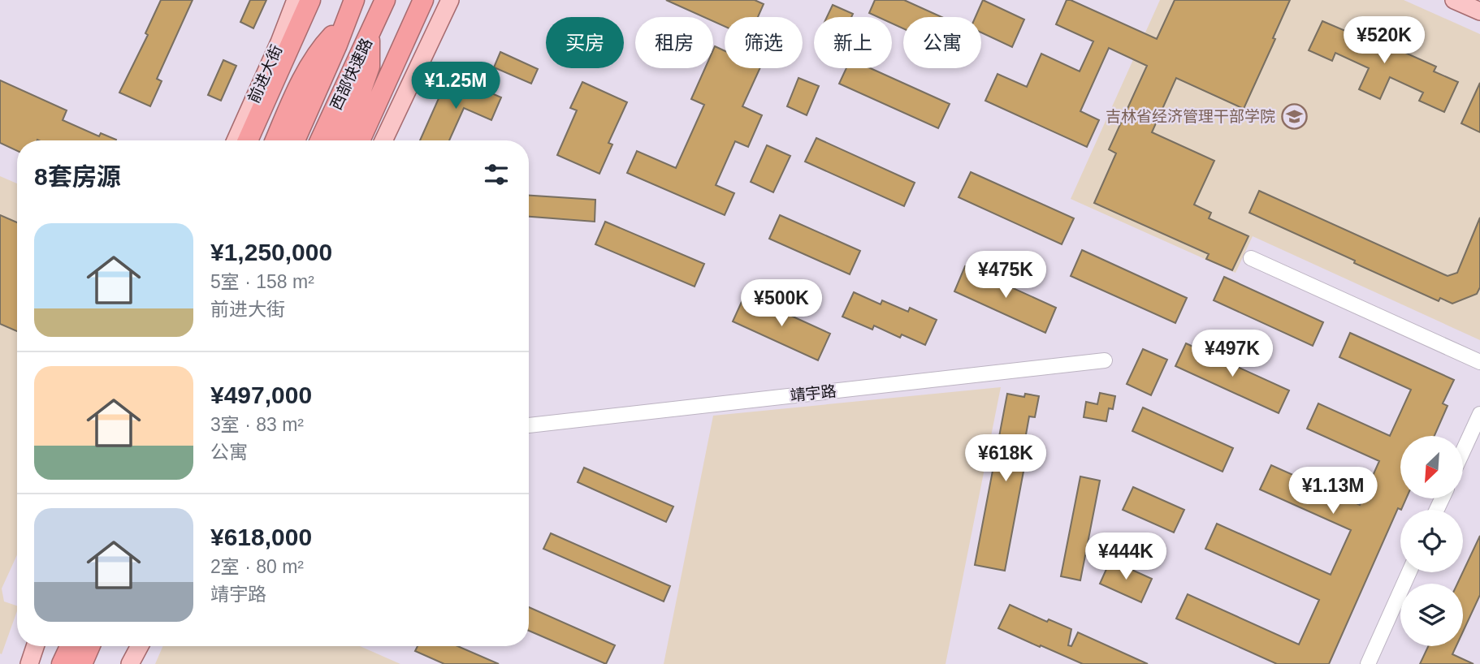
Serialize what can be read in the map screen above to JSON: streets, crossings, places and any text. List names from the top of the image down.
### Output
{
  "streets": {
    "highway": ["西部快速路"],
    "main road": ["前进大街"],
    "street": ["靖宇路"]
  },
  "places": {
    "school or university": ["吉林省经济管理干部学院"]
  },
  "north": "bottom left",
  "page": {
    "price": [
      "¥520K",
      "¥1.25M",
      "¥475K",
      "¥500K",
      "¥497K",
      "¥618K",
      "¥1.13M",
      "¥444K"
    ],
    "chip": [
      "买房",
      "租房",
      "筛选",
      "新上",
      "公寓"
    ],
    "heading": "8套房源",
    "list": [
      {
        "name": "¥1,250,000",
        "note": "5室 · 158 m² · 前进大街"
      },
      {
        "name": "¥497,000",
        "note": "3室 · 83 m² · 公寓"
      },
      {
        "name": "¥618,000",
        "note": "2室 · 80 m² · 靖宇路"
      }
    ]
  }
}
